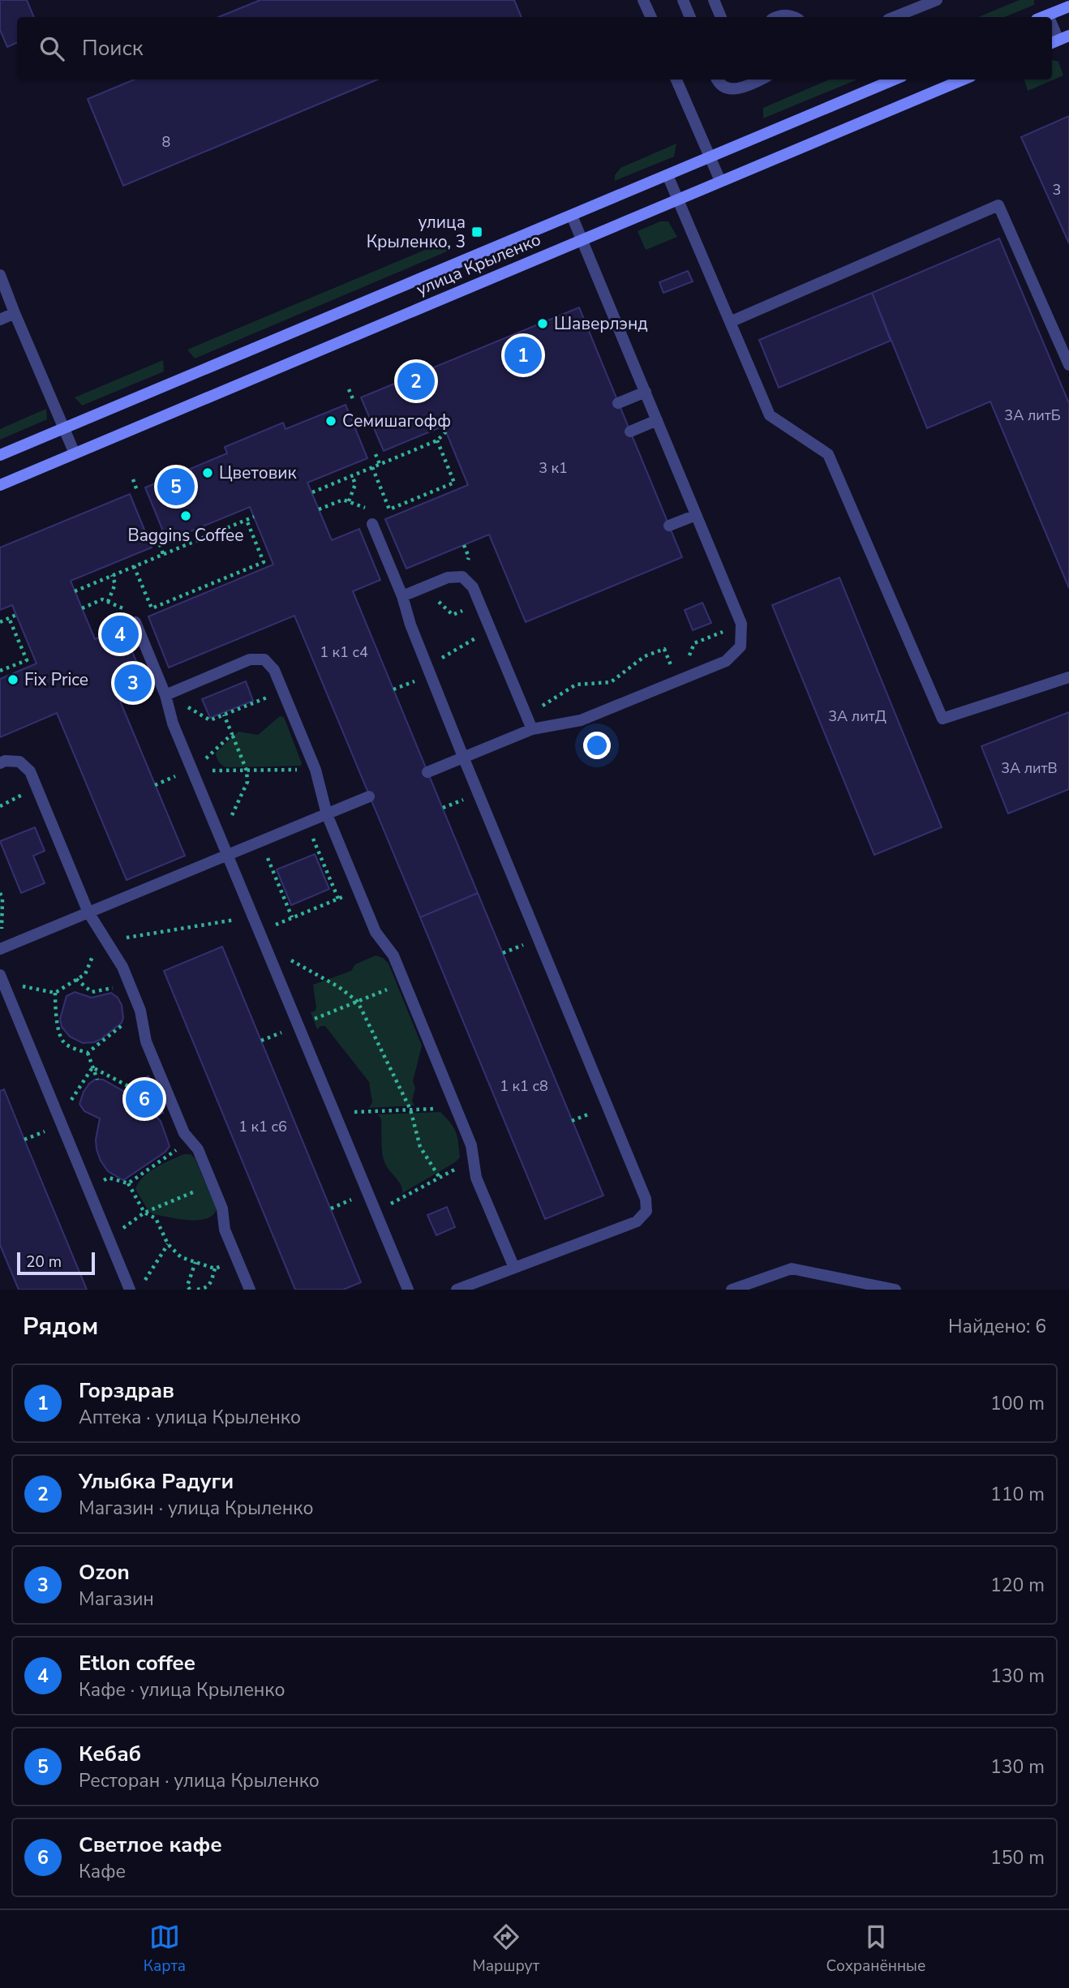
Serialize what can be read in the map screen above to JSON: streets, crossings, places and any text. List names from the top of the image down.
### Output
{
  "streets": {
    "street": ["улица Крыленко"]
  },
  "places": {
    "transit": ["улица Крыленко, 3"],
    "other": [
      "Шаверлэнд",
      "Семишагофф",
      "Цветовик",
      "Baggins Coffee",
      "Fix Price"
    ]
  },
  "house_numbers": [
    "8",
    "3",
    "3А литБ",
    "3 к1",
    "1 к1 с4",
    "3А литД",
    "3А литВ",
    "1 к1 с8",
    "1 к1 с6"
  ],
  "scale_bar": "20 m",
  "page": {
    "search": "Поиск",
    "pins": [
      "1",
      "2",
      "5",
      "4",
      "3",
      "6"
    ],
    "scale": "20 m",
    "heading": ["Рядом", "Найдено: 6"],
    "list": [
      {
        "mark": "1",
        "name": "Горздрав",
        "note": "Аптека · улица Крыленко",
        "value": "100 m"
      },
      {
        "mark": "2",
        "name": "Улыбка Радуги",
        "note": "Магазин · улица Крыленко",
        "value": "110 m"
      },
      {
        "mark": "3",
        "name": "Ozon",
        "note": "Магазин",
        "value": "120 m"
      },
      {
        "mark": "4",
        "name": "Etlon coffee",
        "note": "Кафе · улица Крыленко",
        "value": "130 m"
      },
      {
        "mark": "5",
        "name": "Кебаб",
        "note": "Ресторан · улица Крыленко",
        "value": "130 m"
      },
      {
        "mark": "6",
        "name": "Светлое кафе",
        "note": "Кафе",
        "value": "150 m"
      }
    ],
    "nav": ["Карта", "Маршрут", "Сохранённые"]
  }
}
